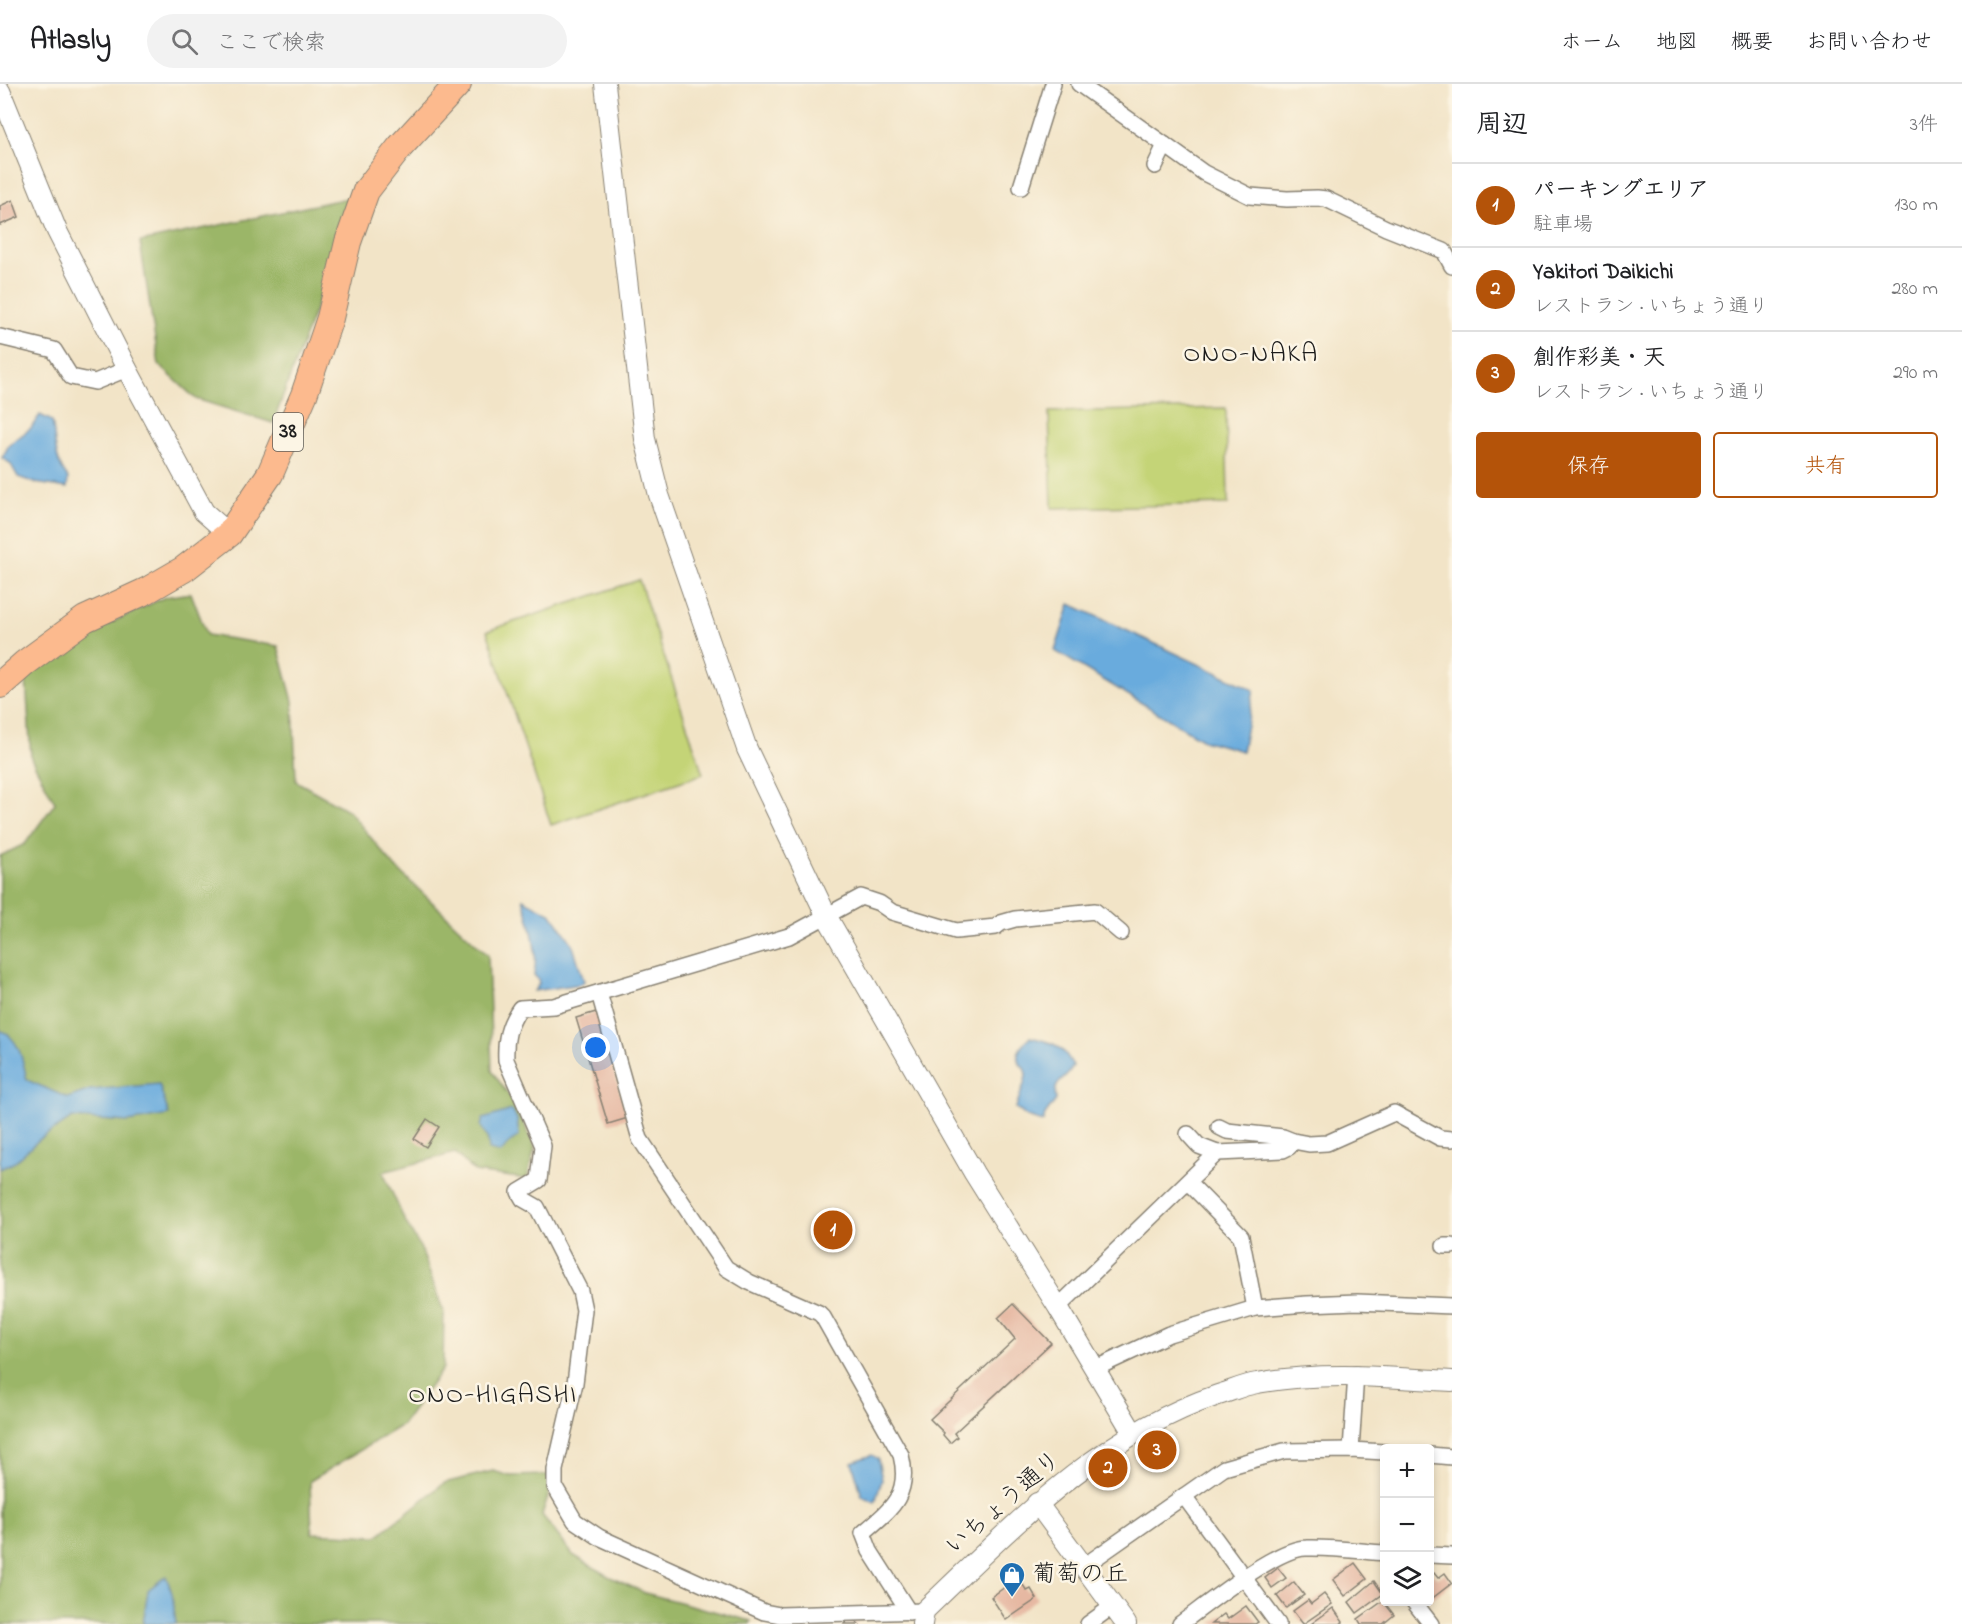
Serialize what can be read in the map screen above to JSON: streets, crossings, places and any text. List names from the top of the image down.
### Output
{
  "streets": {
    "main road": ["38"],
    "street": ["いちょう通り"]
  },
  "districts": ["ONO-NAKA", "ONO-HIGASHI"],
  "places": {
    "shop": ["葡萄の丘"]
  },
  "page": {
    "header": "Atlasly",
    "search": "ここで検索",
    "nav": [
      "ホーム",
      "地図",
      "概要",
      "お問い合わせ"
    ],
    "heading": ["周辺", "3件"],
    "list": [
      {
        "mark": "1",
        "name": "パーキングエリア",
        "note": "駐車場",
        "value": "130 m"
      },
      {
        "mark": "2",
        "name": "Yakitori Daikichi",
        "note": "レストラン · いちょう通り",
        "value": "280 m"
      },
      {
        "mark": "3",
        "name": "創作彩美・天",
        "note": "レストラン · いちょう通り",
        "value": "290 m"
      }
    ],
    "buttons": ["保存", "共有"],
    "pins": ["1", "3", "2"],
    "map_buttons": ["+", "−"]
  }
}
